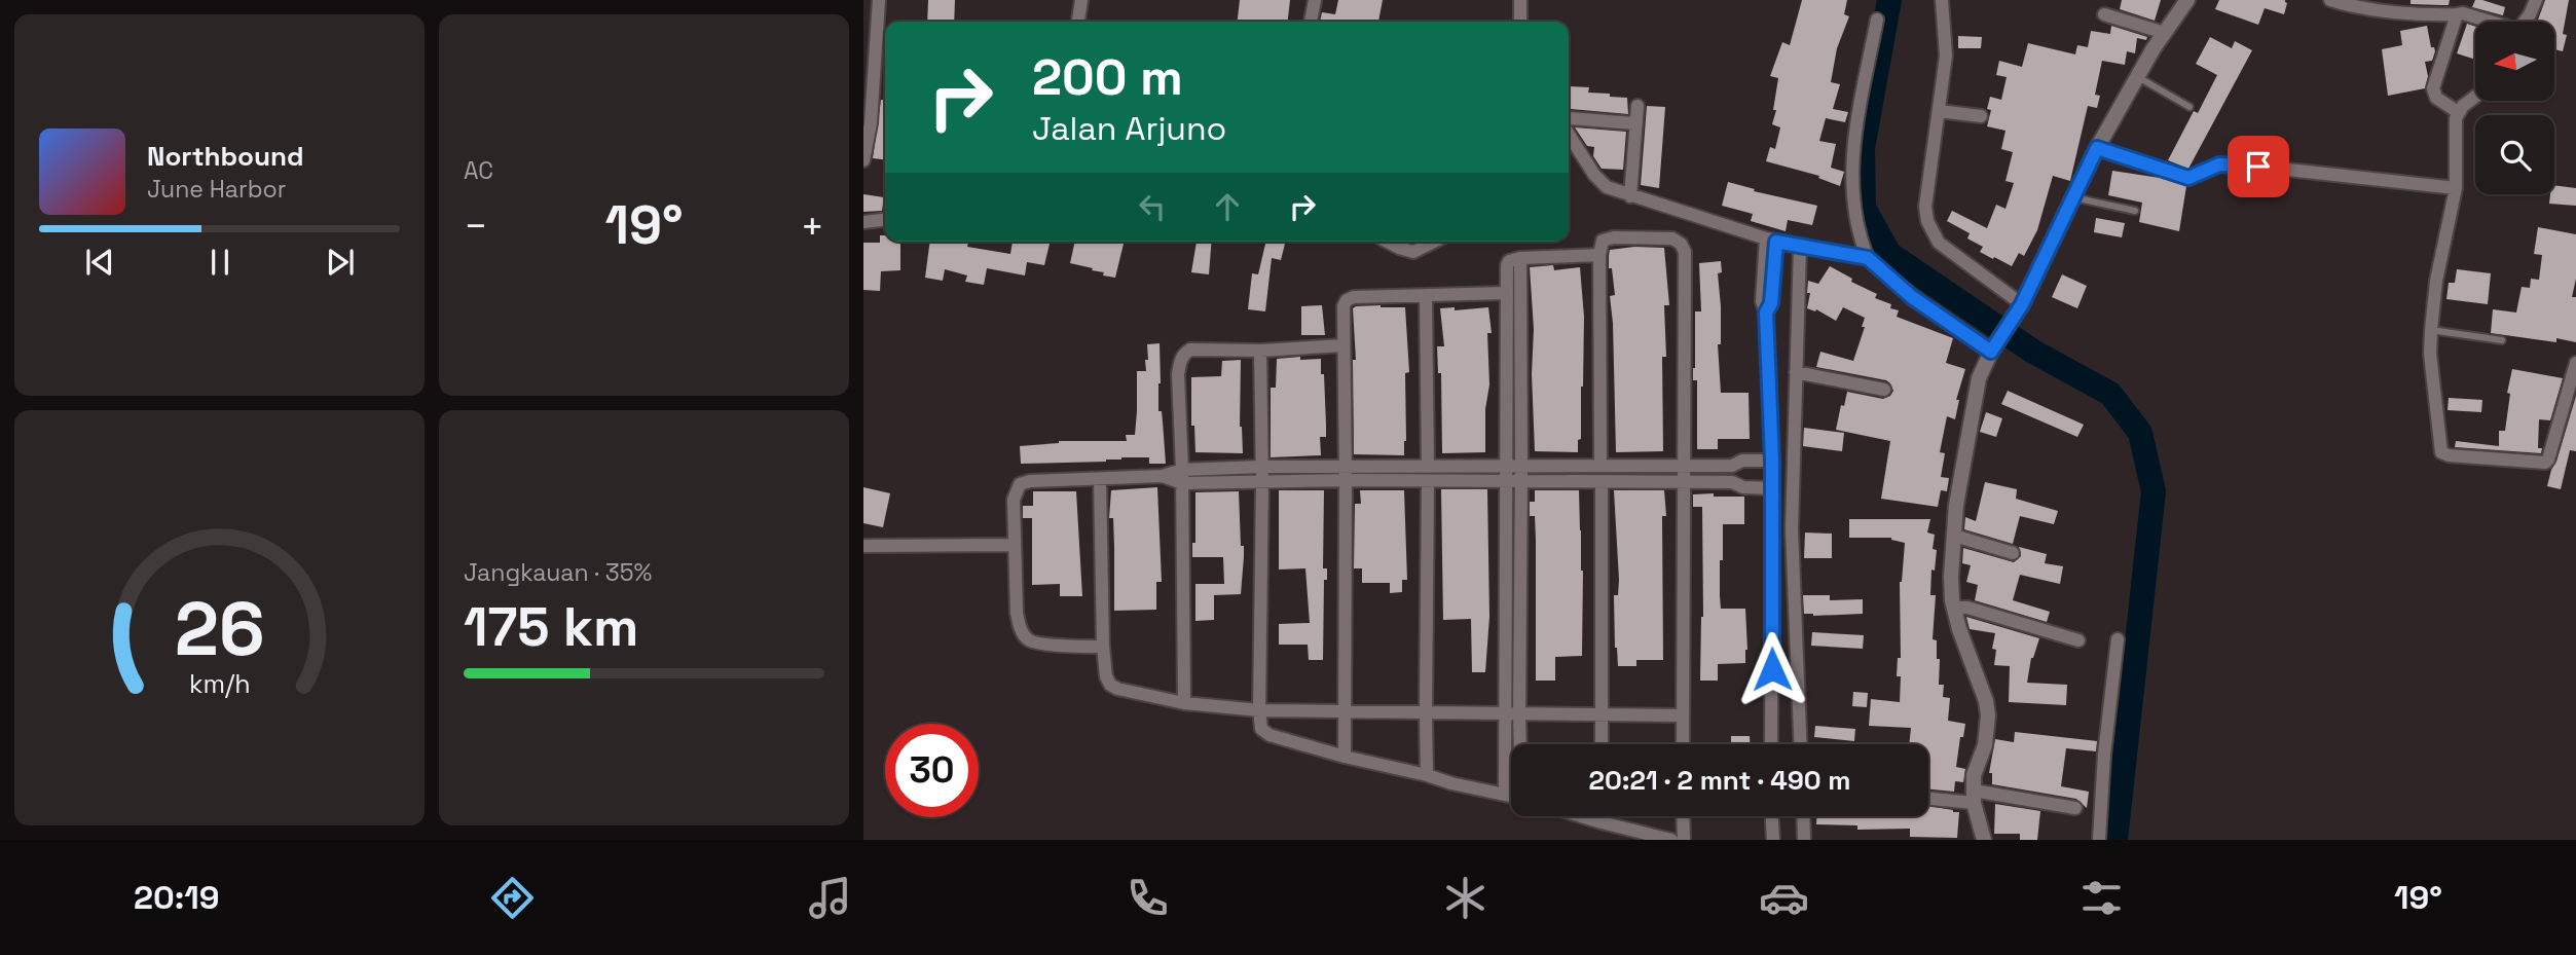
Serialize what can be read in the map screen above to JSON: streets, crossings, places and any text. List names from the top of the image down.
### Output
{
  "north": "left",
  "page": {
    "tile": [
      "AC",
      ["Jangkauan · 35%", "175 km"]
    ],
    "turn": ["200 m", "Jalan Arjuno"],
    "song": ["Northbound", "June Harbor"],
    "heat": ["−", "19°", "+"],
    "limit": "30",
    "trip": "20:21 · 2 mnt · 490 m",
    "tabs": ["20:19", "19°"],
    "gauge": ["26", "km/h"]
  }
}
